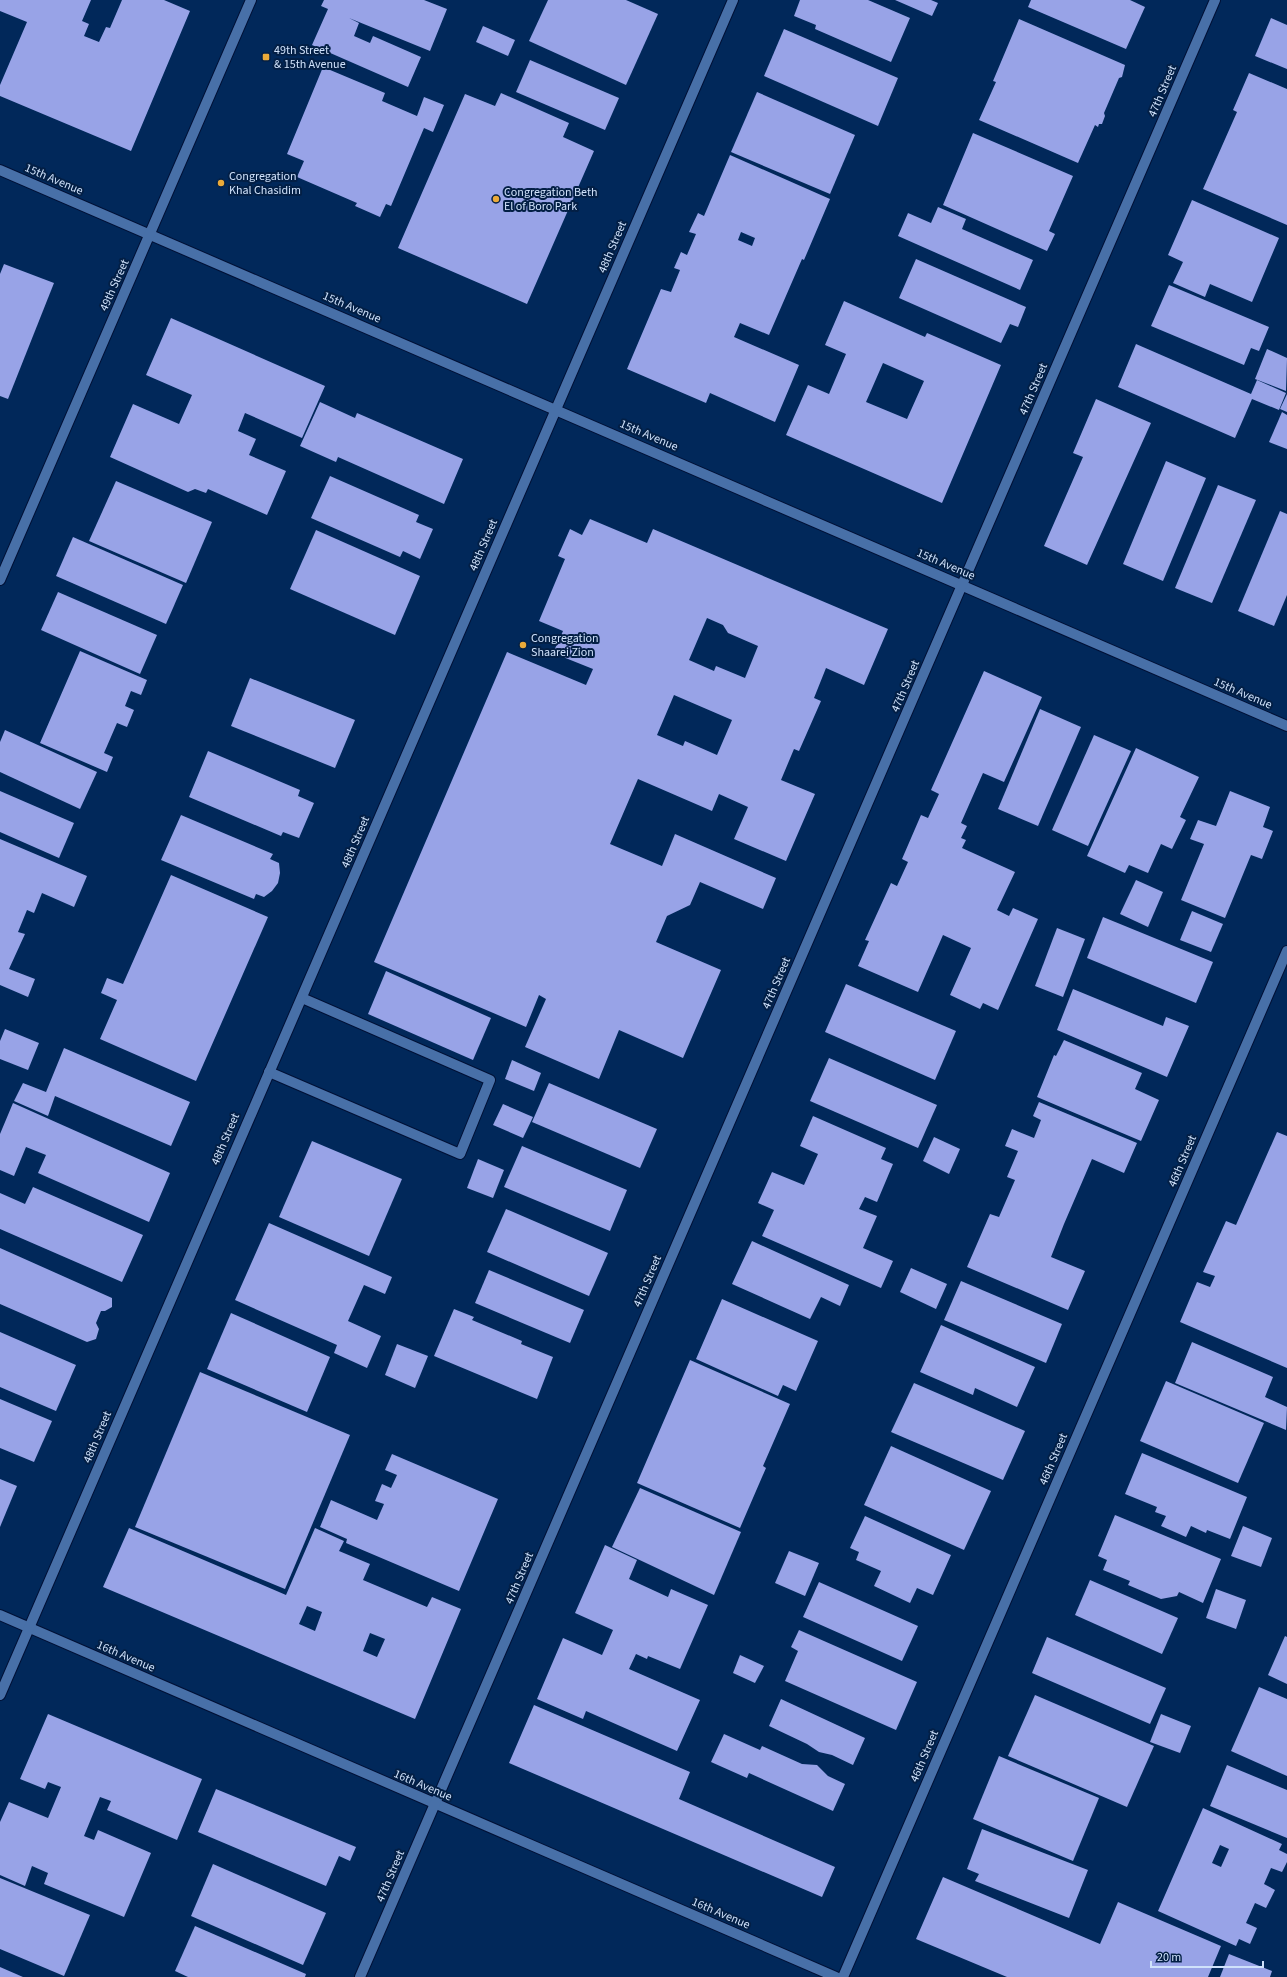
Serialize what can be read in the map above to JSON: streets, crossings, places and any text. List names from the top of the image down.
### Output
{
  "streets": {
    "street": [
      "47th Street",
      "15th Avenue",
      "48th Street",
      "49th Street",
      "46th Street",
      "16th Avenue"
    ]
  },
  "crossings": [
    ["47th Street", "15th Avenue"],
    ["47th Street", "16th Avenue"],
    ["15th Avenue", "48th Street"],
    ["15th Avenue", "49th Street"],
    ["48th Street", "16th Avenue"]
  ],
  "places": {
    "transit": ["49th Street & 15th Avenue"],
    "other": ["Congregation Khal Chasidim", "Congregation Beth El of Boro Park", "Congregation Shaarei Zion"]
  },
  "scale_bar": "20 m"
}
